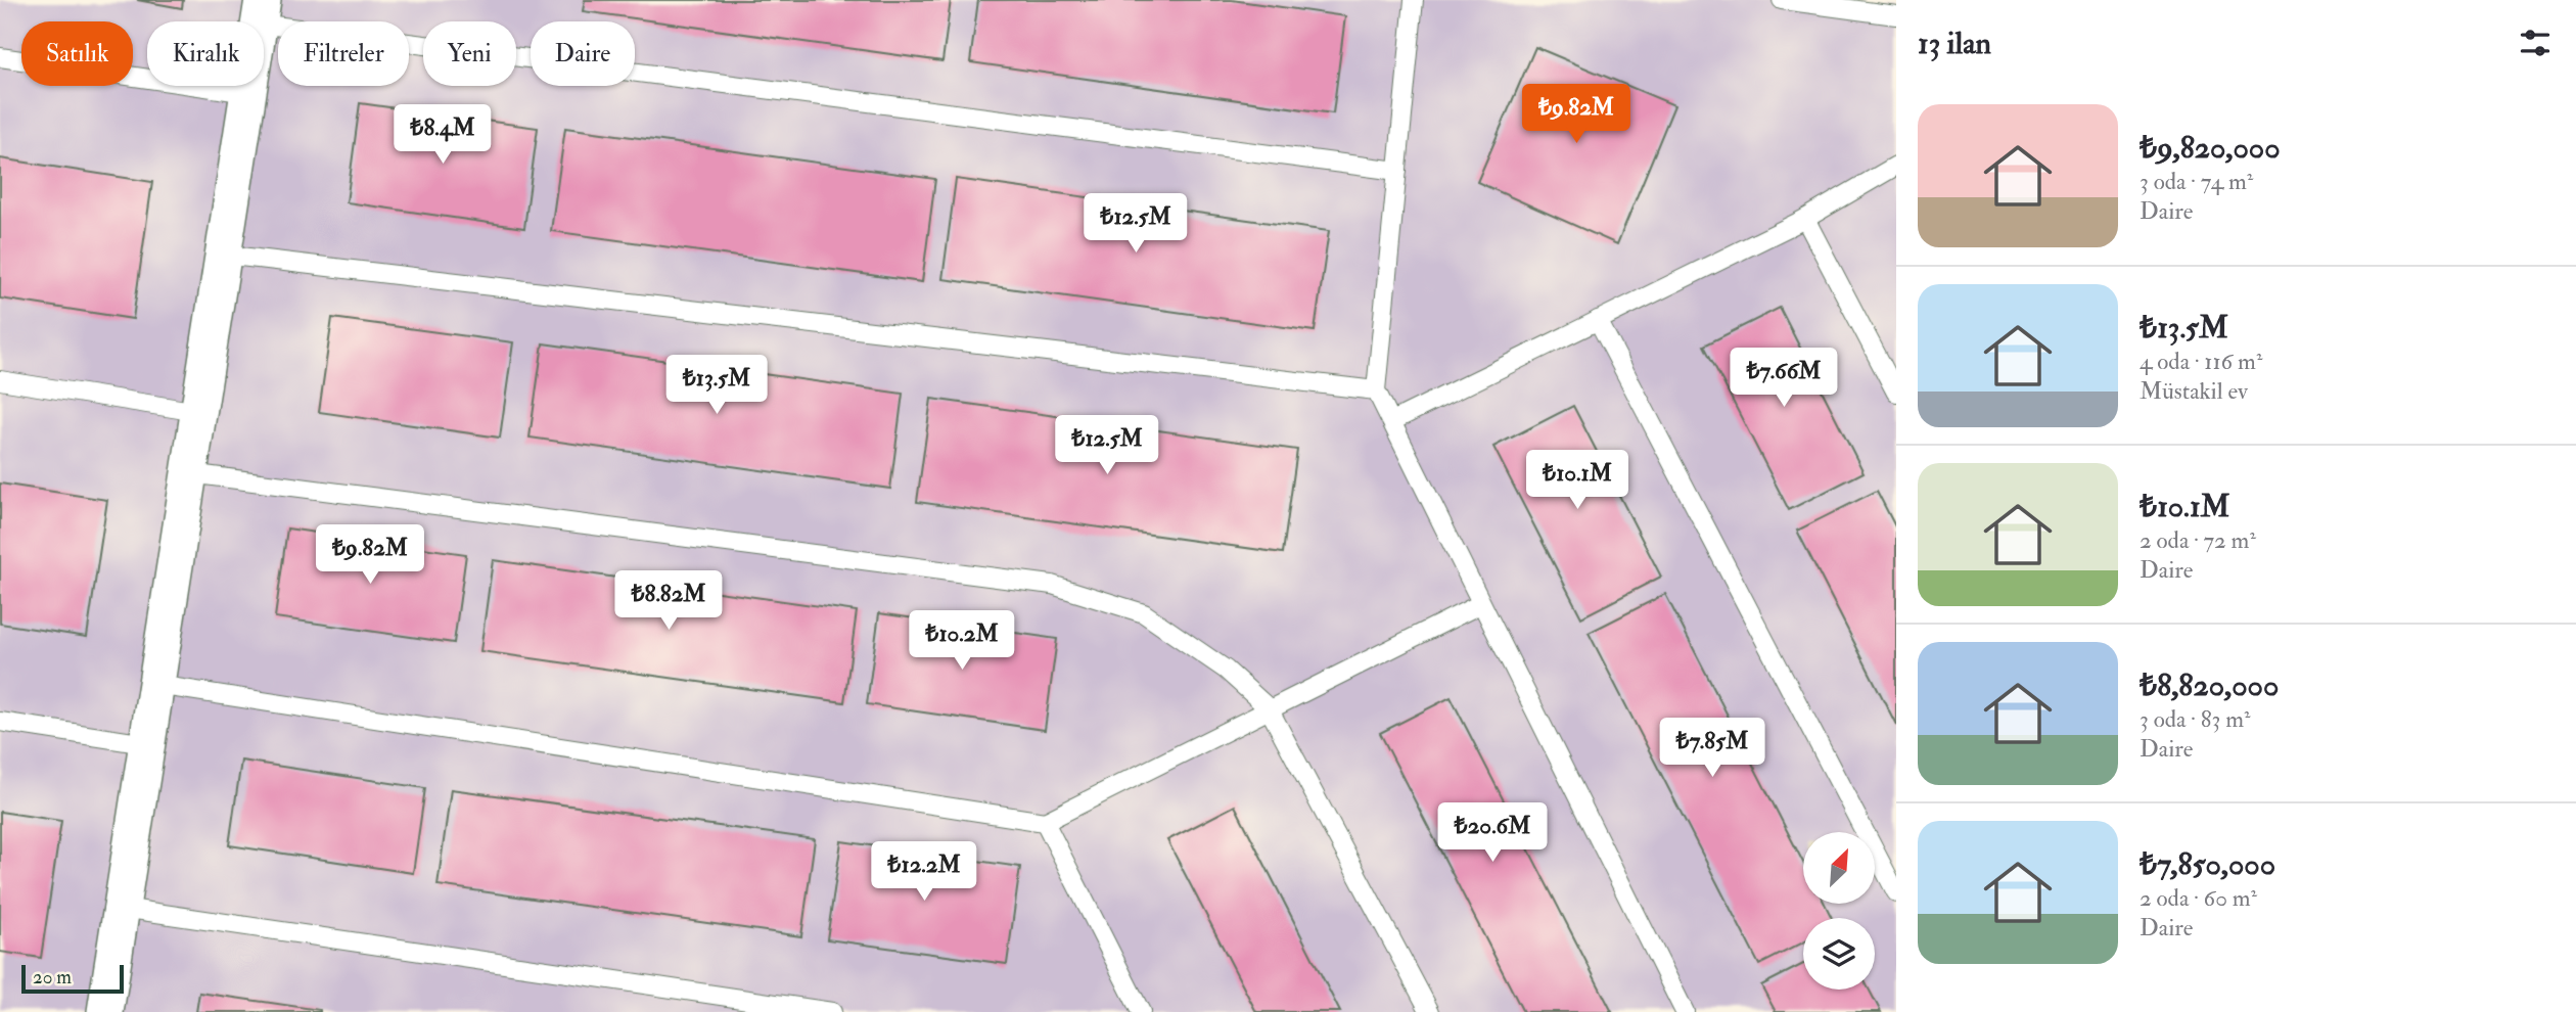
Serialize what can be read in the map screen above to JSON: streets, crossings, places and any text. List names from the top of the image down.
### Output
{
  "scale_bar": "20 m",
  "north": "top right",
  "page": {
    "heading": "13 ilan",
    "chip": [
      "Satılık",
      "Kiralık",
      "Filtreler",
      "Yeni",
      "Daire"
    ],
    "price": [
      "₺9.82M",
      "₺8.4M",
      "₺12.5M",
      "₺7.66M",
      "₺13.5M",
      "₺12.5M",
      "₺10.1M",
      "₺9.82M",
      "₺8.82M",
      "₺10.2M",
      "₺7.85M",
      "₺20.6M",
      "₺12.2M"
    ],
    "list": [
      {
        "name": "₺9,820,000",
        "note": "3 oda · 74 m² · Daire"
      },
      {
        "name": "₺13.5M",
        "note": "4 oda · 116 m² · Müstakil ev"
      },
      {
        "name": "₺10.1M",
        "note": "2 oda · 72 m² · Daire"
      },
      {
        "name": "₺8,820,000",
        "note": "3 oda · 83 m² · Daire"
      },
      {
        "name": "₺7,850,000",
        "note": "2 oda · 60 m² · Daire"
      }
    ],
    "scale": "20 m"
  }
}
